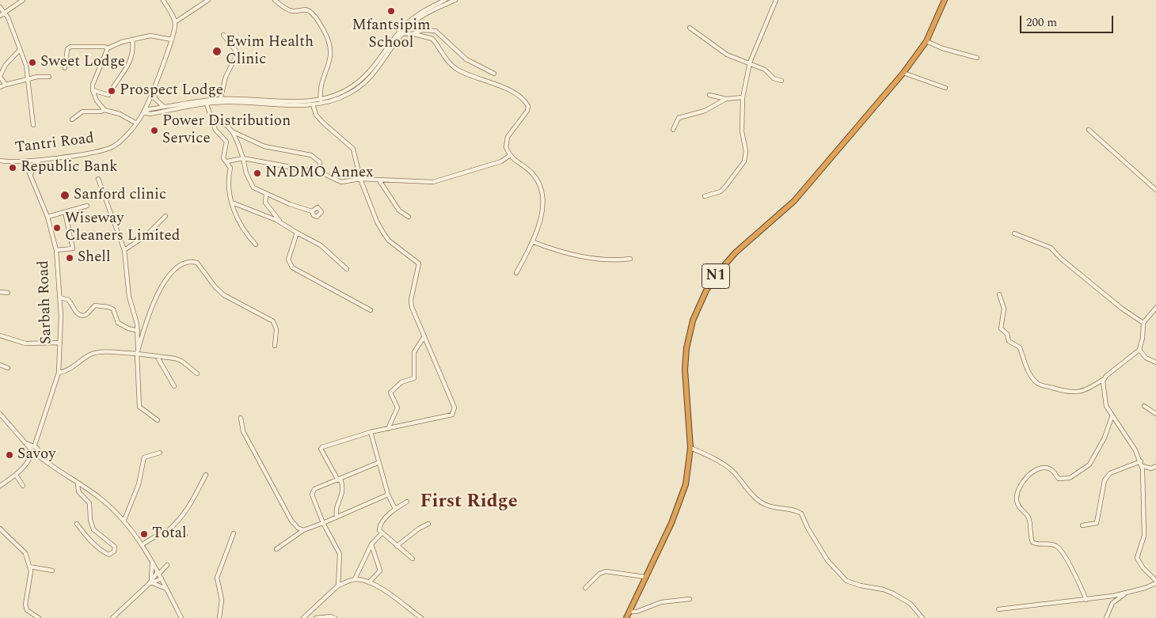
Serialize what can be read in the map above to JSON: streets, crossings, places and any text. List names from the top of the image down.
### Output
{
  "streets": {
    "highway": ["N1"],
    "street": ["Tantri Road", "Sarbah Road"]
  },
  "crossings": [
    ["Tantri Road", "Sarbah Road"]
  ],
  "districts": ["First Ridge"],
  "places": [
    "Mfantsipim School",
    "Ewim Health Clinic",
    "Sweet Lodge",
    "Prospect Lodge",
    "Power Distribution Service",
    "Republic Bank",
    "NADMO Annex",
    "Sanford clinic",
    "Wiseway Cleaners Limited",
    "Shell",
    "Savoy",
    "Total"
  ],
  "scale_bar": "200 m"
}
